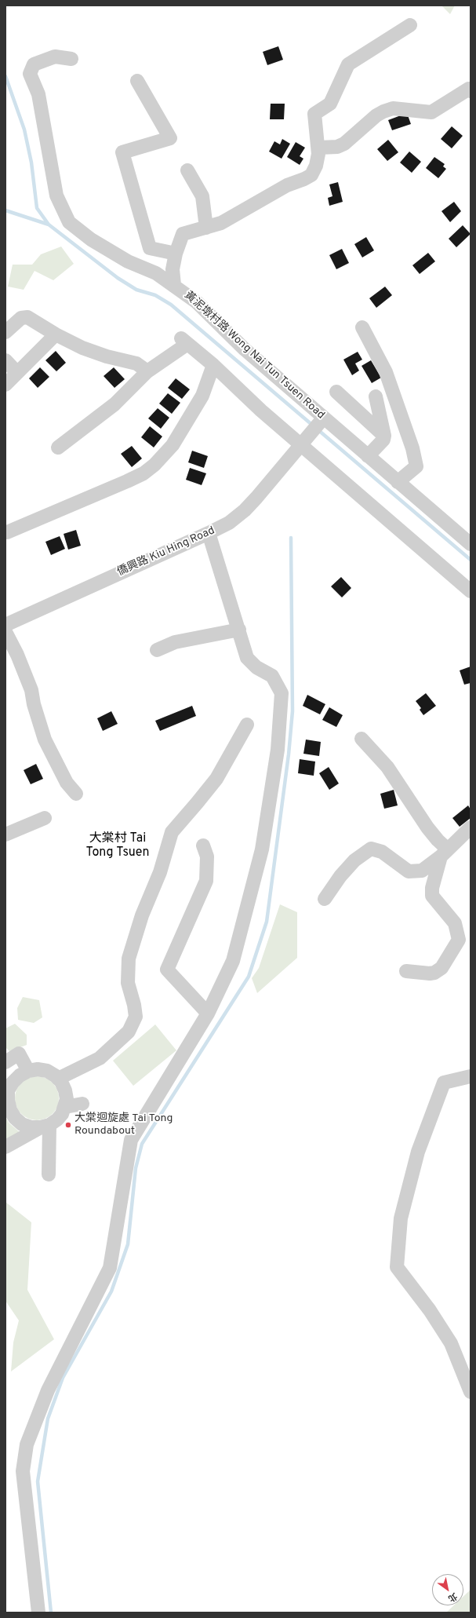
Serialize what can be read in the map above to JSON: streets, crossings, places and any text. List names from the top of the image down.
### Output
{
  "streets": {
    "street": ["黃泥墩村路 Wong Nai Tun Tsuen Road", "僑興路 Kiu Hing Road"]
  },
  "crossings": [
    ["黃泥墩村路 Wong Nai Tun Tsuen Road", "僑興路 Kiu Hing Road"]
  ],
  "districts": ["大棠村 Tai Tong Tsuen"],
  "places": ["大棠迴旋處 Tai Tong Roundabout"],
  "north": "bottom right"
}
